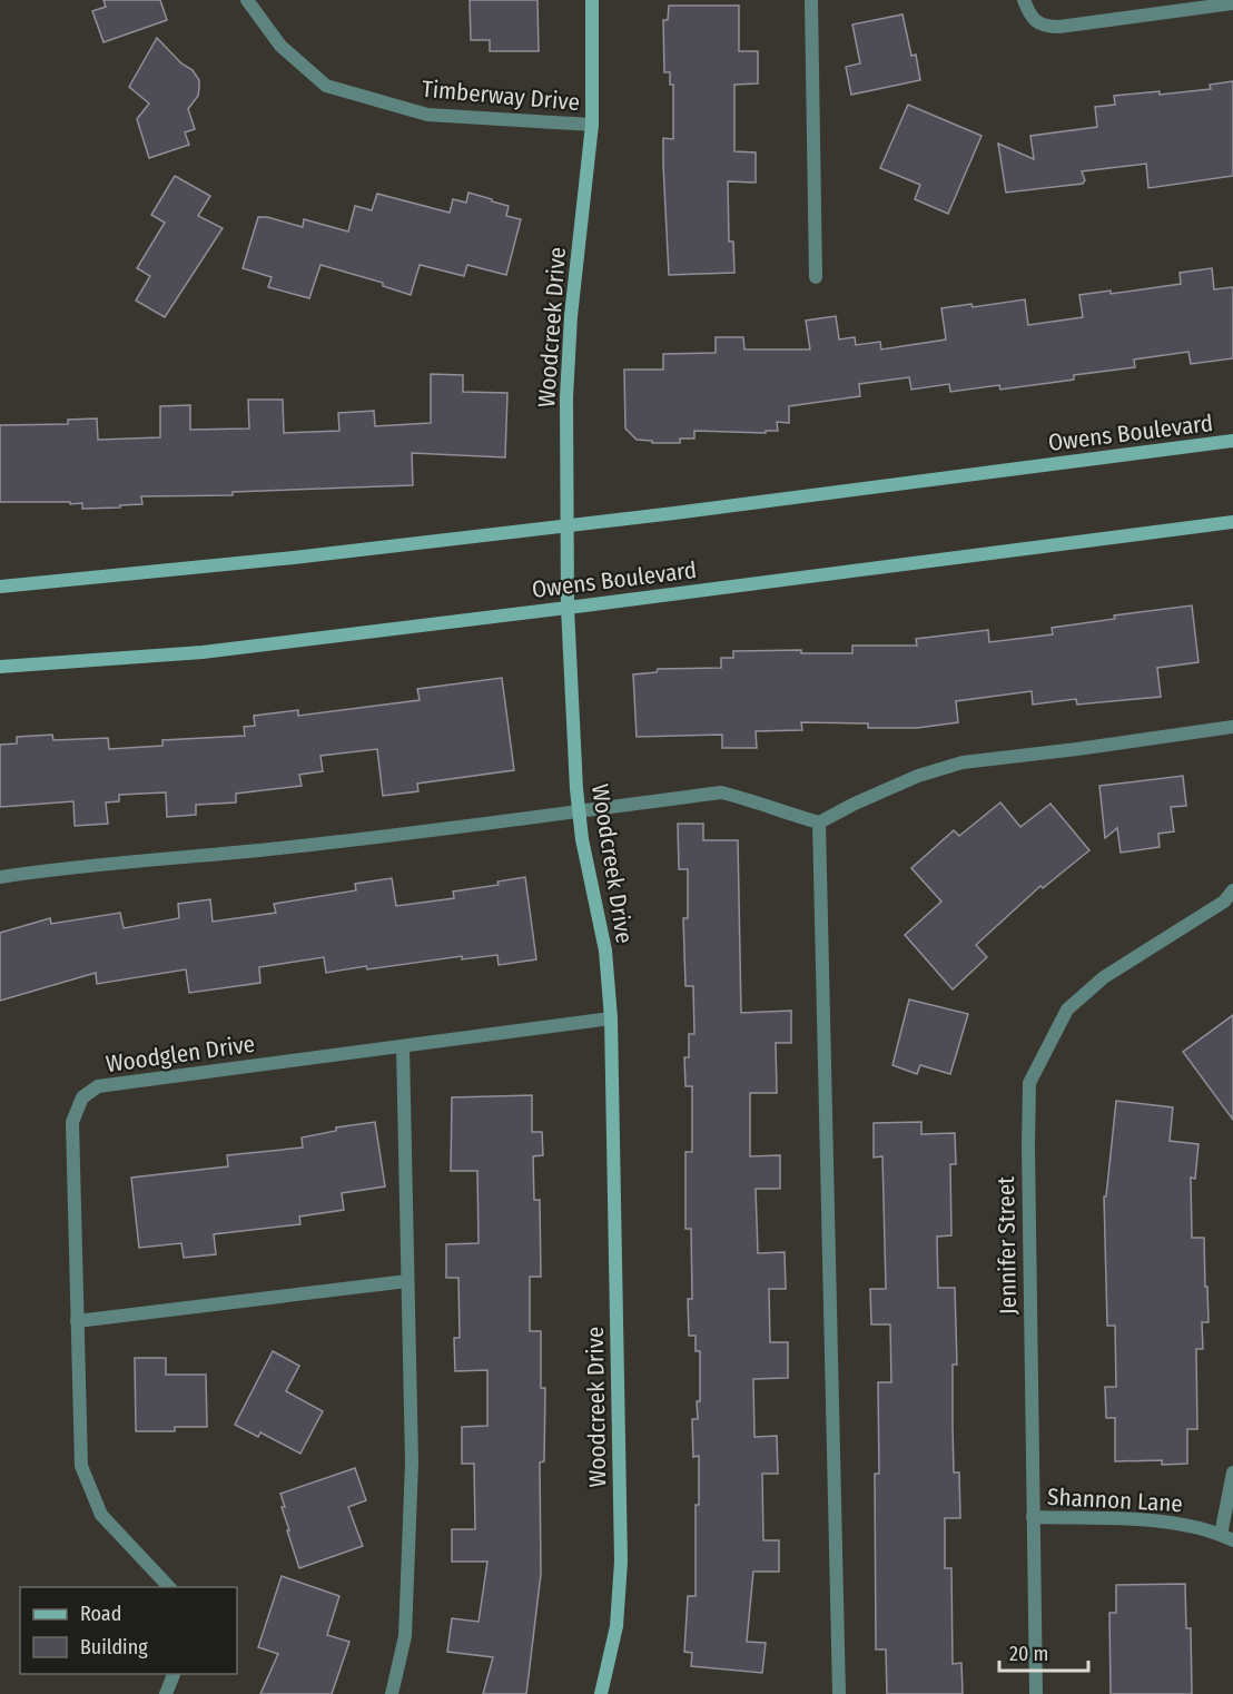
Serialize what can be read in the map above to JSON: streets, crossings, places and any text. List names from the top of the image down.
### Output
{
  "streets": {
    "street": [
      "Timberway Drive",
      "Woodcreek Drive",
      "Owens Boulevard",
      "Woodglen Drive",
      "Jennifer Street",
      "Shannon Lane"
    ]
  },
  "crossings": [
    ["Timberway Drive", "Woodcreek Drive"],
    ["Woodcreek Drive", "Owens Boulevard"],
    ["Woodcreek Drive", "Woodglen Drive"],
    ["Jennifer Street", "Shannon Lane"]
  ],
  "legend": ["Road", "Building"],
  "scale_bar": "20 m"
}
